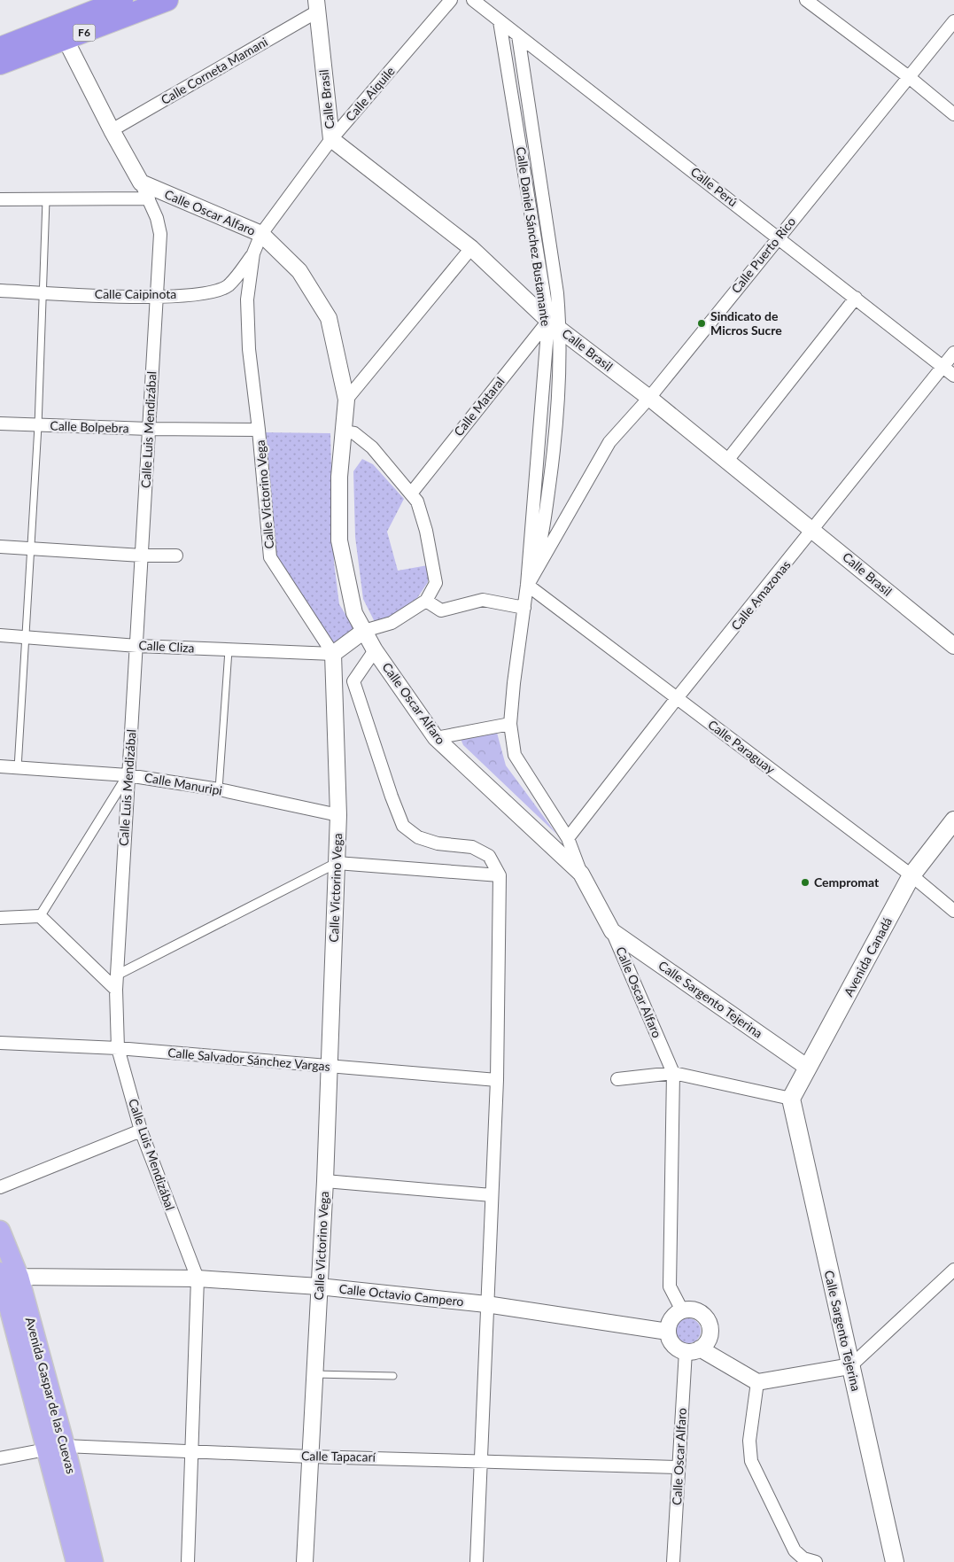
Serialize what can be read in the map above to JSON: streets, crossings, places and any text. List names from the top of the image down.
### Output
{
  "streets": {
    "highway": ["F6"],
    "main road": ["Avenida Canadá", "Calle Sargento Tejerina", "Avenida Gaspar de las Cuevas"],
    "street": [
      "Calle Corneta Mamani",
      "Calle Aiquile",
      "Calle Brasil",
      "Calle Perú",
      "Calle Oscar Alfaro",
      "Calle Daniel Sánchez Bustamante",
      "Calle Puerto Rico",
      "Calle Caipinota",
      "Calle Mataral",
      "Calle Bolpebra",
      "Calle Luis Mendizábal",
      "Calle Victorino Vega",
      "Calle Amazonas",
      "Calle Cliza",
      "Calle Paraguay",
      "Calle Manuripi",
      "Calle Salvador Sánchez Vargas",
      "Calle Octavio Campero",
      "Calle Tapacarí"
    ]
  },
  "crossings": [
    ["F6", "Calle Luis Mendizábal"],
    ["Calle Corneta Mamani", "Calle Brasil"],
    ["Calle Corneta Mamani", "Calle Luis Mendizábal"],
    ["Calle Aiquile", "Calle Brasil"],
    ["Calle Aiquile", "Calle Oscar Alfaro"],
    ["Calle Aiquile", "Calle Victorino Vega"],
    ["Calle Brasil", "Calle Daniel Sánchez Bustamante"],
    ["Calle Brasil", "Calle Puerto Rico"],
    ["Calle Brasil", "Calle Mataral"],
    ["Calle Brasil", "Calle Amazonas"],
    ["Calle Perú", "Calle Daniel Sánchez Bustamante"],
    ["Calle Perú", "Calle Puerto Rico"],
    ["Calle Perú", "Calle Amazonas"],
    ["Calle Oscar Alfaro", "Calle Daniel Sánchez Bustamante"],
    ["Calle Oscar Alfaro", "Calle Luis Mendizábal"],
    ["Calle Oscar Alfaro", "Calle Victorino Vega"],
    ["Calle Oscar Alfaro", "Calle Sargento Tejerina"],
    ["Calle Oscar Alfaro", "Calle Octavio Campero"],
    ["Calle Oscar Alfaro", "Calle Tapacarí"],
    ["Calle Daniel Sánchez Bustamante", "Calle Puerto Rico"],
    ["Calle Daniel Sánchez Bustamante", "Calle Mataral"],
    ["Calle Daniel Sánchez Bustamante", "Calle Amazonas"],
    ["Calle Daniel Sánchez Bustamante", "Calle Paraguay"],
    ["Calle Puerto Rico", "Calle Paraguay"],
    ["Calle Caipinota", "Calle Luis Mendizábal"],
    ["Calle Caipinota", "Calle Victorino Vega"],
    ["Calle Bolpebra", "Calle Luis Mendizábal"],
    ["Calle Bolpebra", "Calle Victorino Vega"],
    ["Calle Luis Mendizábal", "Calle Cliza"],
    ["Calle Luis Mendizábal", "Calle Manuripi"],
    ["Calle Luis Mendizábal", "Calle Salvador Sánchez Vargas"],
    ["Calle Luis Mendizábal", "Calle Octavio Campero"],
    ["Calle Luis Mendizábal", "Calle Tapacarí"],
    ["Calle Victorino Vega", "Calle Cliza"],
    ["Calle Victorino Vega", "Calle Manuripi"],
    ["Calle Victorino Vega", "Calle Salvador Sánchez Vargas"],
    ["Calle Victorino Vega", "Calle Octavio Campero"],
    ["Calle Victorino Vega", "Calle Tapacarí"],
    ["Calle Amazonas", "Calle Paraguay"],
    ["Calle Paraguay", "Avenida Canadá"],
    ["Avenida Canadá", "Calle Sargento Tejerina"],
    ["Calle Octavio Campero", "Avenida Gaspar de las Cuevas"],
    ["Avenida Gaspar de las Cuevas", "Calle Tapacarí"]
  ],
  "places": ["Sindicato de Micros Sucre", "Cempromat"]
}
